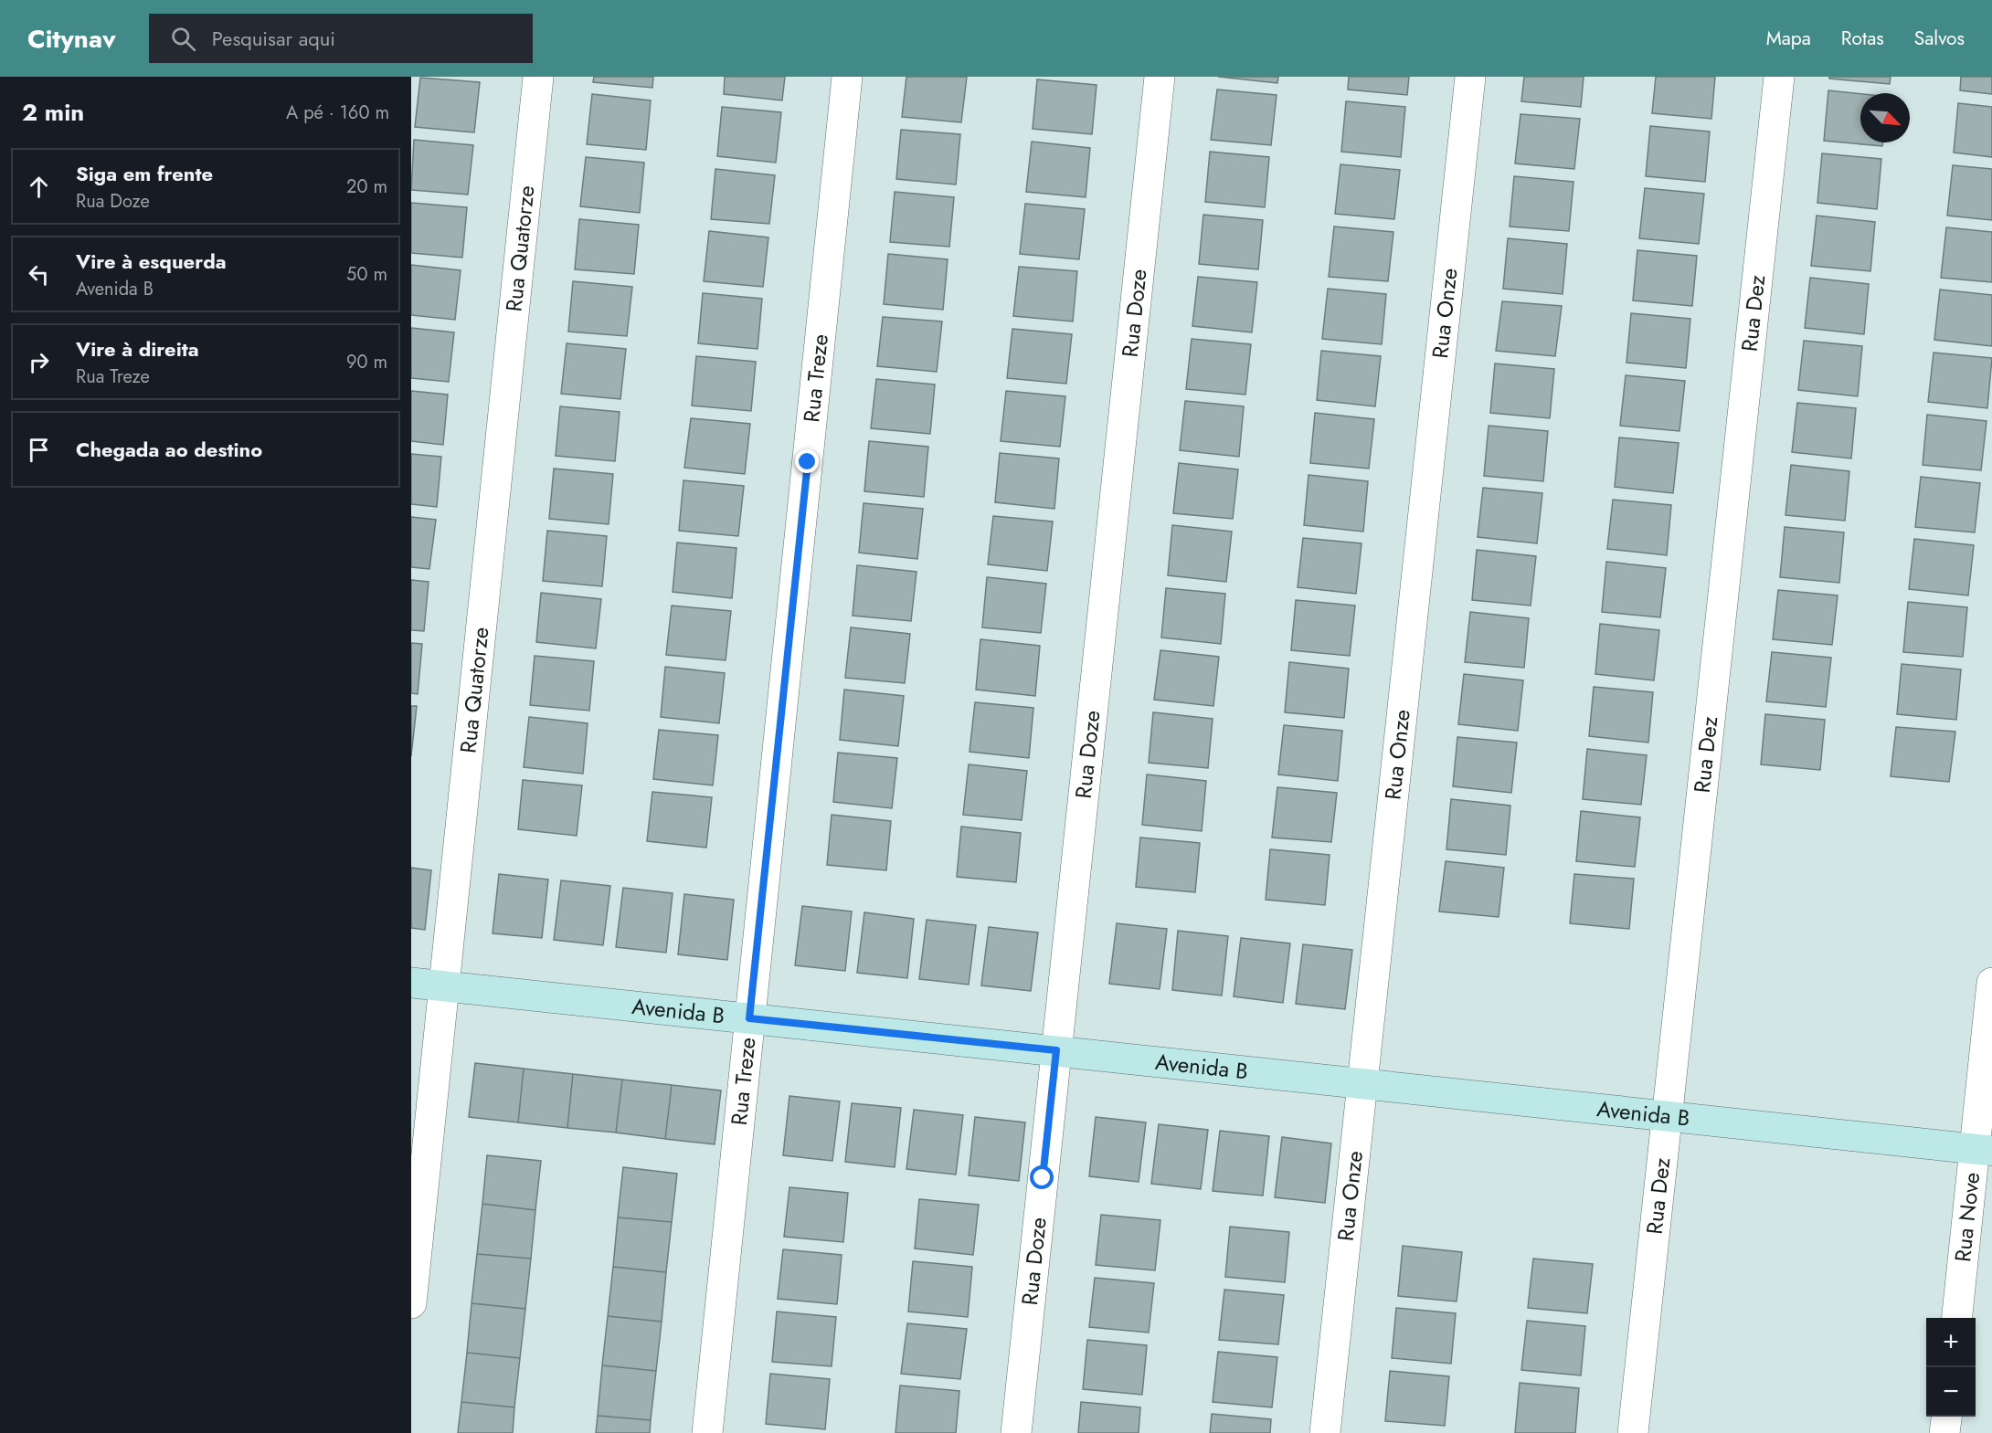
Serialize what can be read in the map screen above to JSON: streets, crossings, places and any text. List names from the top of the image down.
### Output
{
  "streets": {
    "street": [
      "Rua Quatorze",
      "Rua Doze",
      "Rua Onze",
      "Rua Dez",
      "Rua Treze",
      "Avenida B",
      "Rua Nove"
    ]
  },
  "crossings": [
    ["Rua Quatorze", "Avenida B"],
    ["Rua Doze", "Avenida B"],
    ["Rua Onze", "Avenida B"],
    ["Rua Dez", "Avenida B"],
    ["Rua Treze", "Avenida B"],
    ["Avenida B", "Rua Nove"]
  ],
  "north": "bottom right",
  "page": {
    "header": "Citynav",
    "search": "Pesquisar aqui",
    "nav": ["Mapa", "Rotas", "Salvos"],
    "heading": ["2 min", "A pé · 160 m"],
    "list": [
      ["Siga em frente", "Rua Doze", "20 m"],
      ["Vire à esquerda", "Avenida B", "50 m"],
      ["Vire à direita", "Rua Treze", "90 m"],
      "Chegada ao destino"
    ],
    "map_buttons": ["+", "−"]
  }
}
